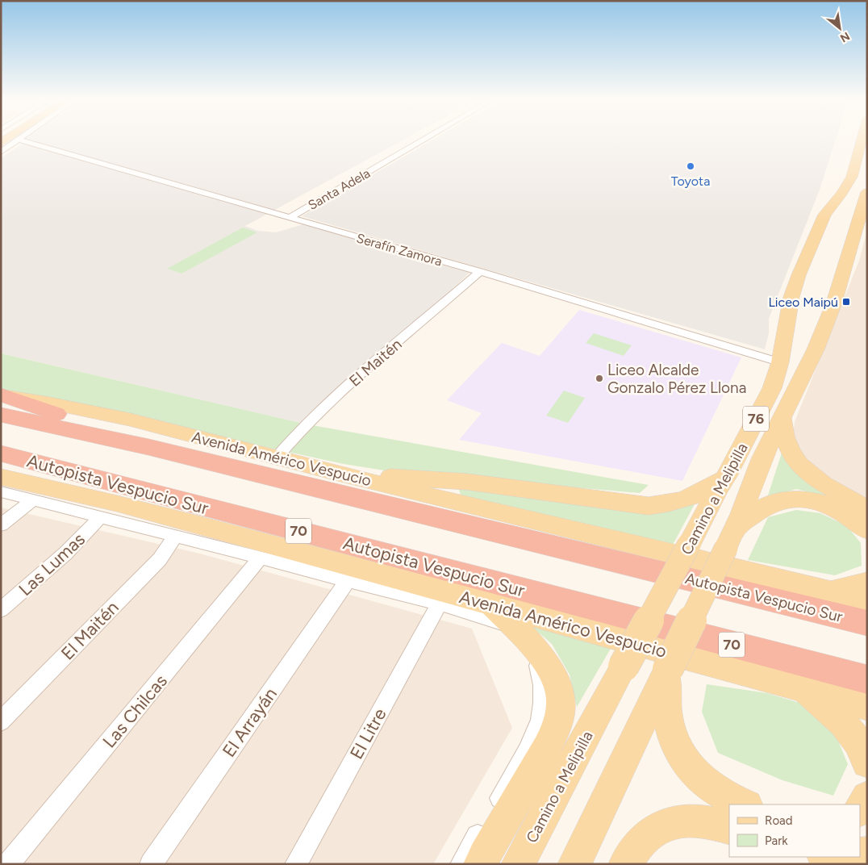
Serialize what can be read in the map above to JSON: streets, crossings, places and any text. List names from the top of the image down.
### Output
{
  "streets": {
    "highway": ["Autopista Vespucio Sur", "70"],
    "main road": ["76", "Avenida Américo Vespucio", "Camino a Melipilla"],
    "street": [
      "Santa Adela",
      "Serafín Zamora",
      "El Maitén",
      "Las Lumas",
      "Las Chilcas",
      "El Arrayán",
      "El Litre"
    ]
  },
  "crossings": [
    ["Santa Adela", "Serafín Zamora"],
    ["Serafín Zamora", "El Maitén"],
    ["Serafín Zamora", "Camino a Melipilla"],
    ["El Maitén", "Avenida Américo Vespucio"],
    ["Avenida Américo Vespucio", "Las Lumas"],
    ["Avenida Américo Vespucio", "Las Chilcas"],
    ["Avenida Américo Vespucio", "El Arrayán"],
    ["Avenida Américo Vespucio", "El Litre"]
  ],
  "places": {
    "other": ["Toyota", "Liceo Alcalde Gonzalo Pérez Llona"],
    "transit": ["Liceo Maipú"]
  },
  "legend": ["Road", "Park"],
  "north": "bottom right"
}
